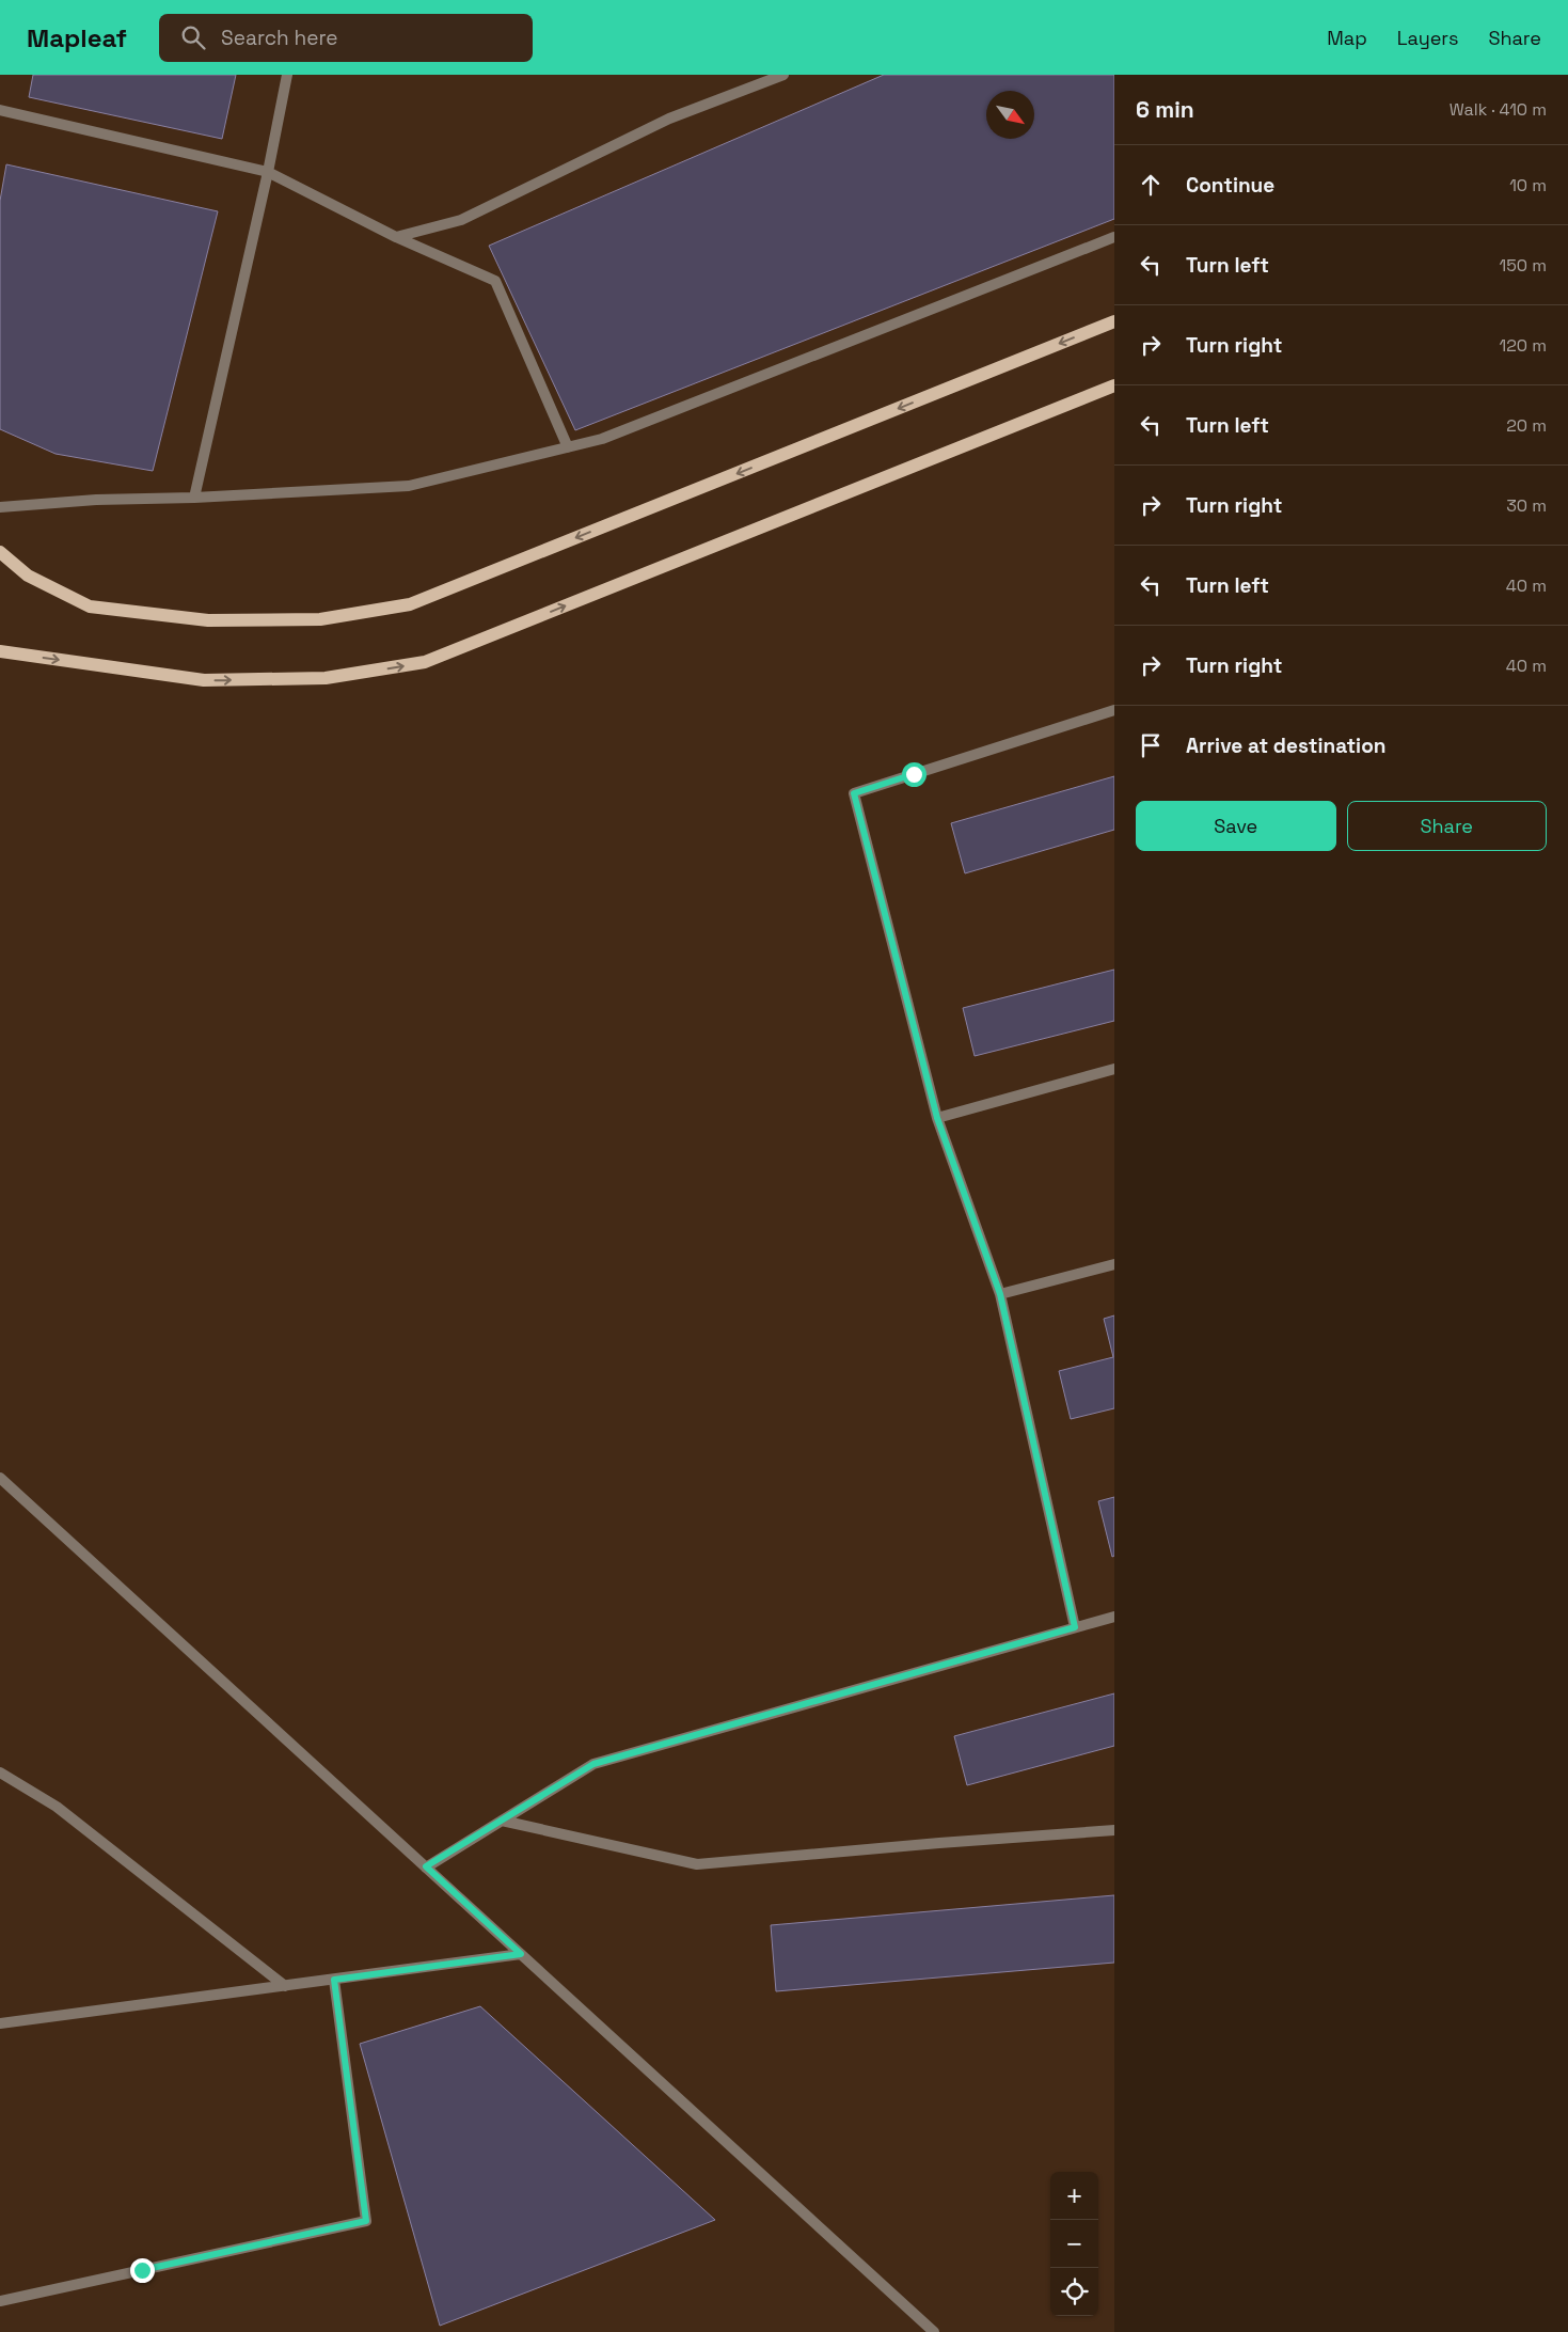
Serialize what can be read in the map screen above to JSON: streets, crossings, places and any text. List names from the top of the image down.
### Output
{
  "north": "bottom right",
  "page": {
    "header": "Mapleaf",
    "search": "Search here",
    "nav": ["Map", "Layers", "Share"],
    "heading": ["6 min", "Walk · 410 m"],
    "list": [
      ["Continue", "10 m"],
      ["Turn left", "150 m"],
      ["Turn right", "120 m"],
      ["Turn left", "20 m"],
      ["Turn right", "30 m"],
      ["Turn left", "40 m"],
      ["Turn right", "40 m"],
      "Arrive at destination"
    ],
    "buttons": ["Save", "Share"],
    "map_buttons": ["+", "−"]
  }
}
